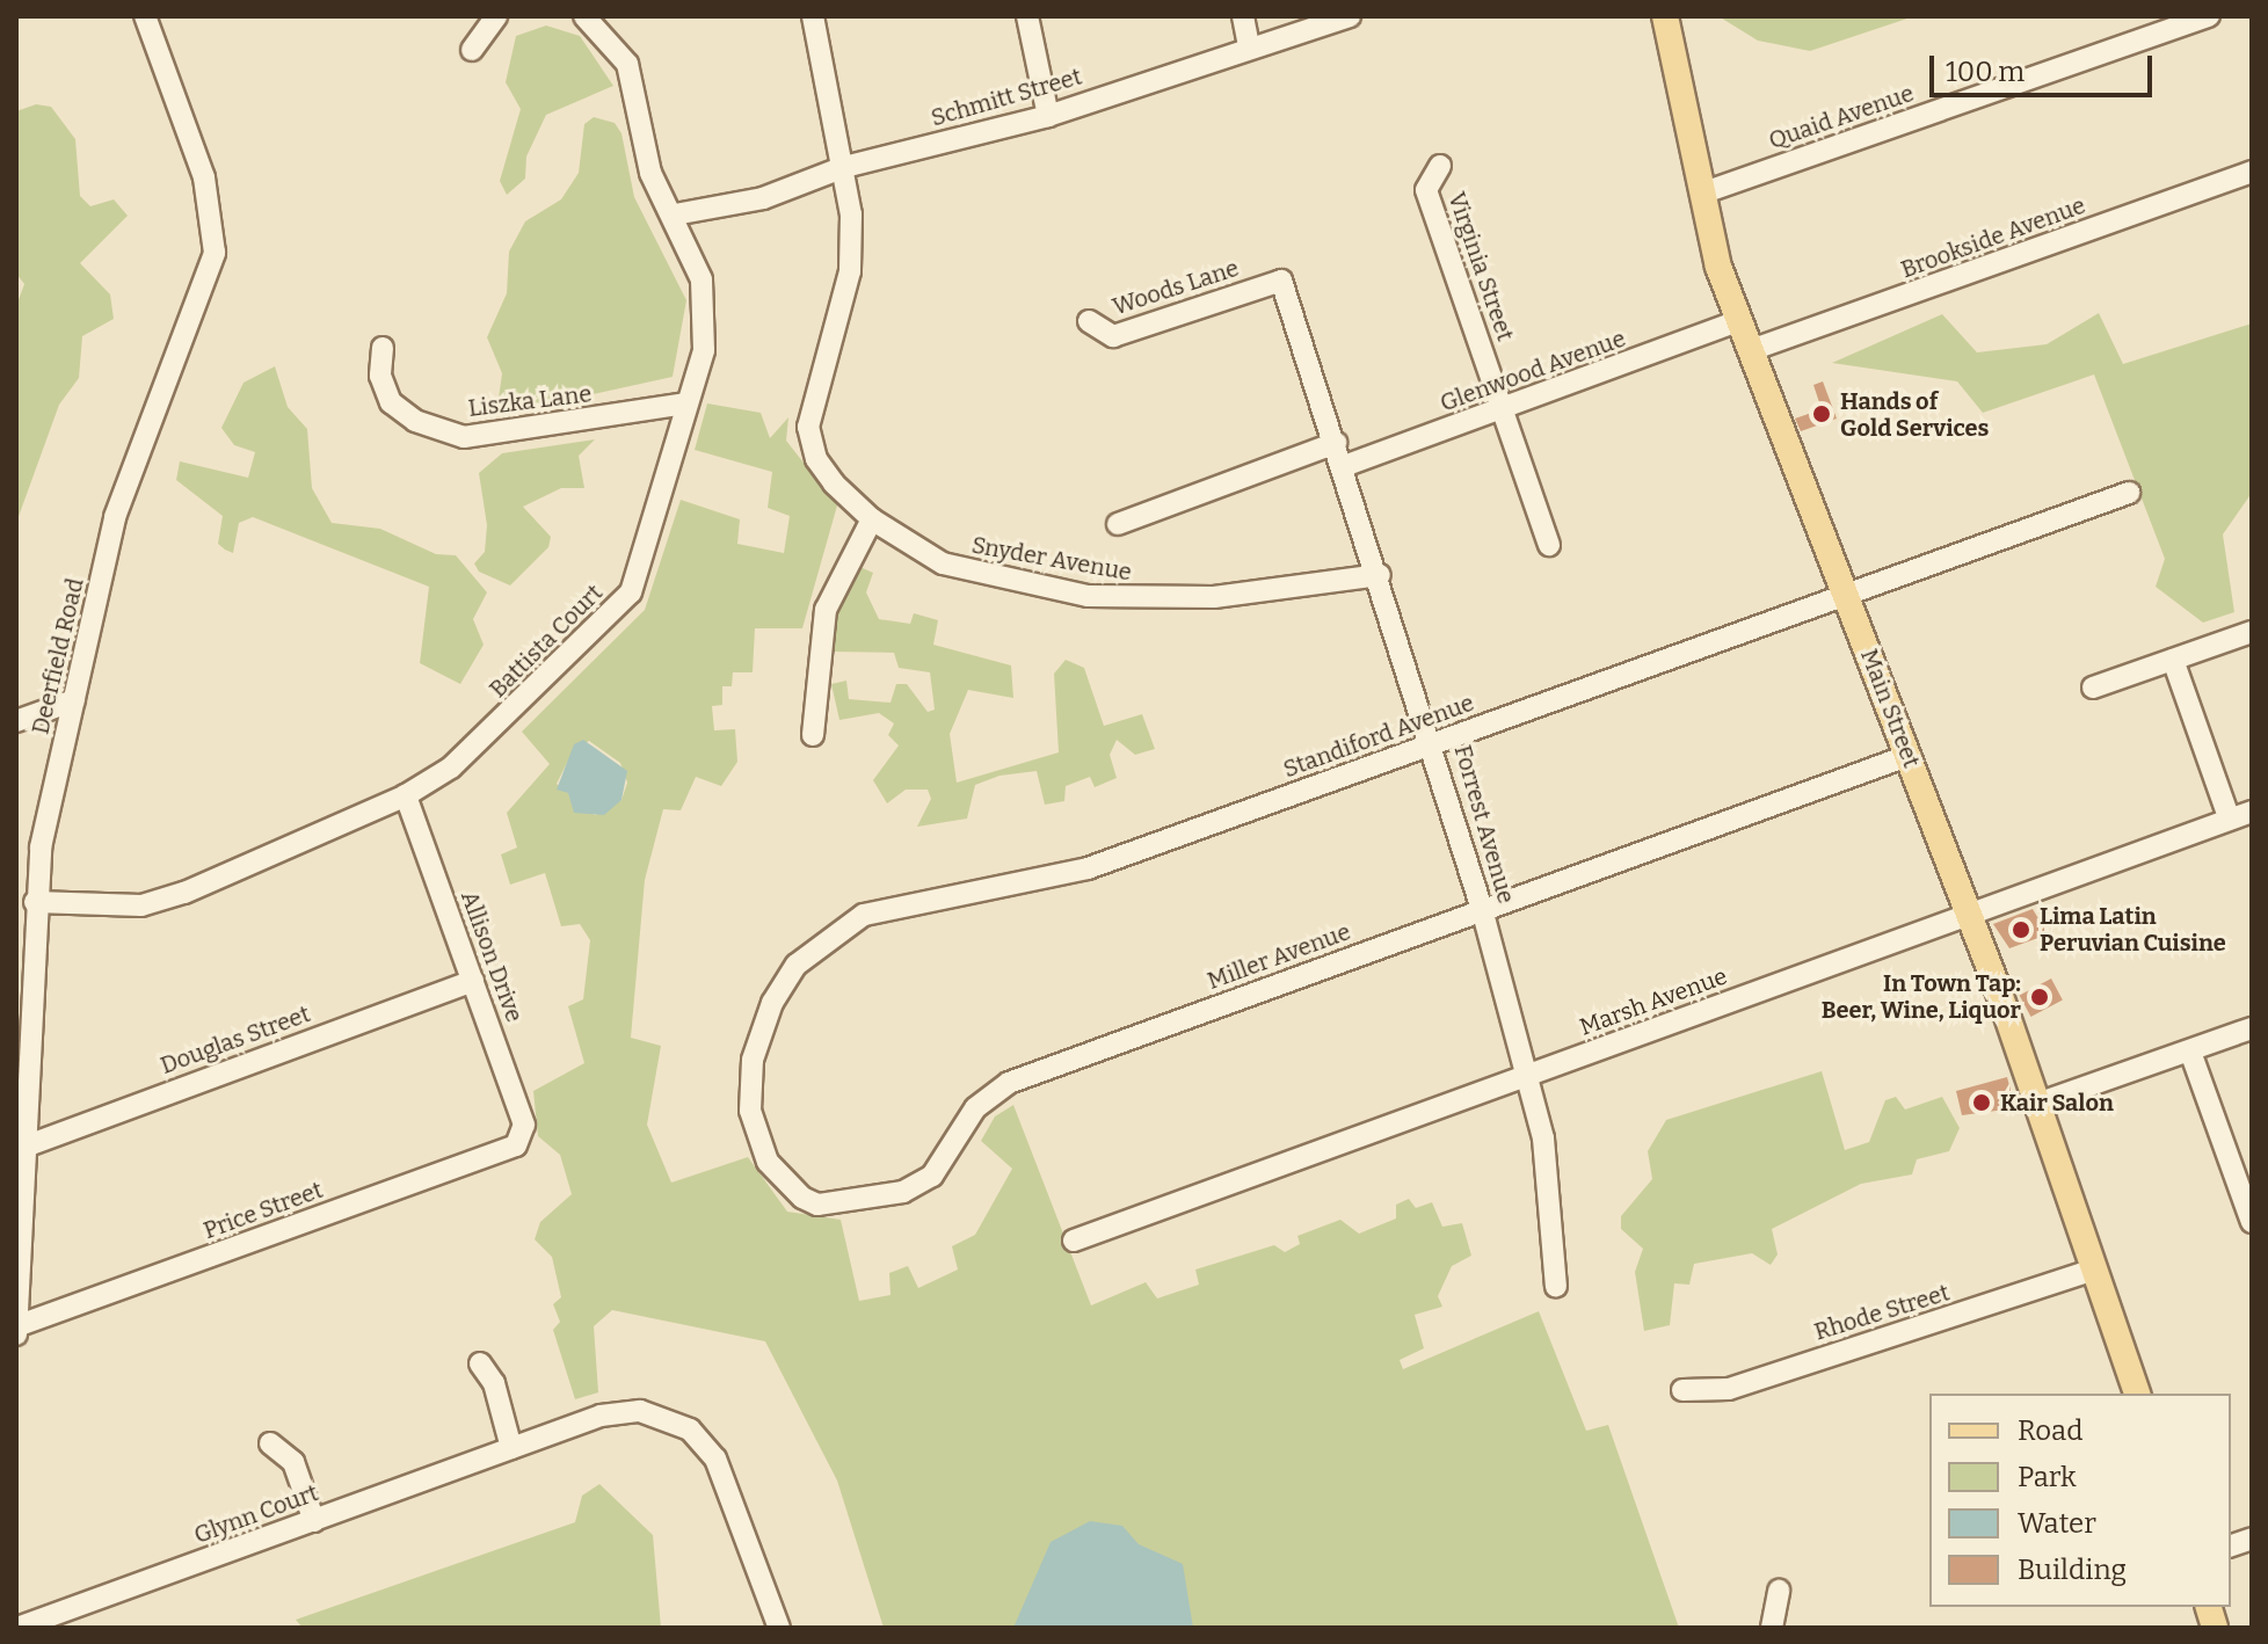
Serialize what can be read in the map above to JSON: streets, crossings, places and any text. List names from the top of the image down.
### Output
{
  "streets": {
    "main road": ["Main Street"],
    "street": [
      "Schmitt Street",
      "Quaid Avenue",
      "Brookside Avenue",
      "Virginia Street",
      "Woods Lane",
      "Glenwood Avenue",
      "Liszka Lane",
      "Snyder Avenue",
      "Battista Court",
      "Deerfield Road",
      "Standiford Avenue",
      "Forrest Avenue",
      "Allison Drive",
      "Miller Avenue",
      "Marsh Avenue",
      "Douglas Street",
      "Price Street",
      "Rhode Street",
      "Glynn Court"
    ]
  },
  "crossings": [
    ["Schmitt Street", "Snyder Avenue"],
    ["Schmitt Street", "Battista Court"],
    ["Quaid Avenue", "Main Street"],
    ["Brookside Avenue", "Main Street"],
    ["Virginia Street", "Glenwood Avenue"],
    ["Woods Lane", "Forrest Avenue"],
    ["Glenwood Avenue", "Main Street"],
    ["Glenwood Avenue", "Forrest Avenue"],
    ["Liszka Lane", "Battista Court"],
    ["Snyder Avenue", "Forrest Avenue"],
    ["Battista Court", "Deerfield Road"],
    ["Battista Court", "Allison Drive"],
    ["Deerfield Road", "Douglas Street"],
    ["Deerfield Road", "Price Street"],
    ["Main Street", "Standiford Avenue"],
    ["Main Street", "Miller Avenue"],
    ["Main Street", "Marsh Avenue"],
    ["Main Street", "Rhode Street"],
    ["Standiford Avenue", "Forrest Avenue"],
    ["Standiford Avenue", "Miller Avenue"],
    ["Forrest Avenue", "Miller Avenue"],
    ["Forrest Avenue", "Marsh Avenue"],
    ["Allison Drive", "Douglas Street"],
    ["Allison Drive", "Price Street"]
  ],
  "places": [
    "Hands of Gold Services",
    "Lima Latin Peruvian Cuisine",
    "In Town Tap: Beer, Wine, Liquor",
    "Kair Salon"
  ],
  "legend": [
    "Road",
    "Park",
    "Water",
    "Building"
  ],
  "scale_bar": "100 m"
}
